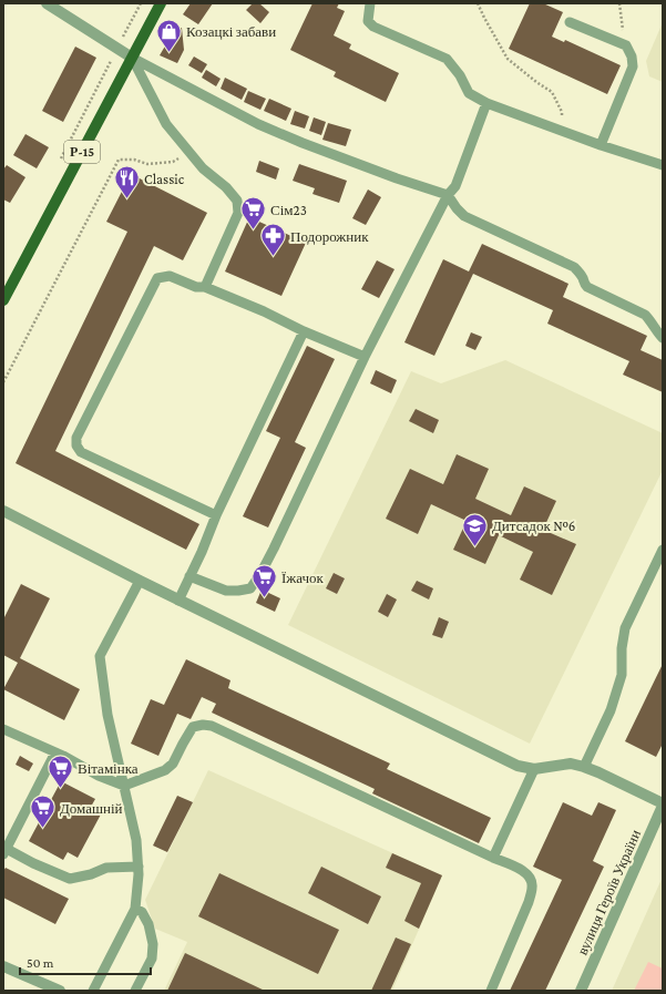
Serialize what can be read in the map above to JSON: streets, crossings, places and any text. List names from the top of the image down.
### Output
{
  "streets": {
    "main road": ["Р-15"],
    "street": ["вулиця Героїв України"]
  },
  "places": {
    "shop": ["Козацкі забави"],
    "restaurant": ["Classic"],
    "supermarket": [
      "Сім23",
      "Їжачок",
      "Вітамінка",
      "Домашній"
    ],
    "pharmacy": ["Подорожник"],
    "school or university": ["Дитсадок №6"]
  },
  "scale_bar": "50 m"
}
